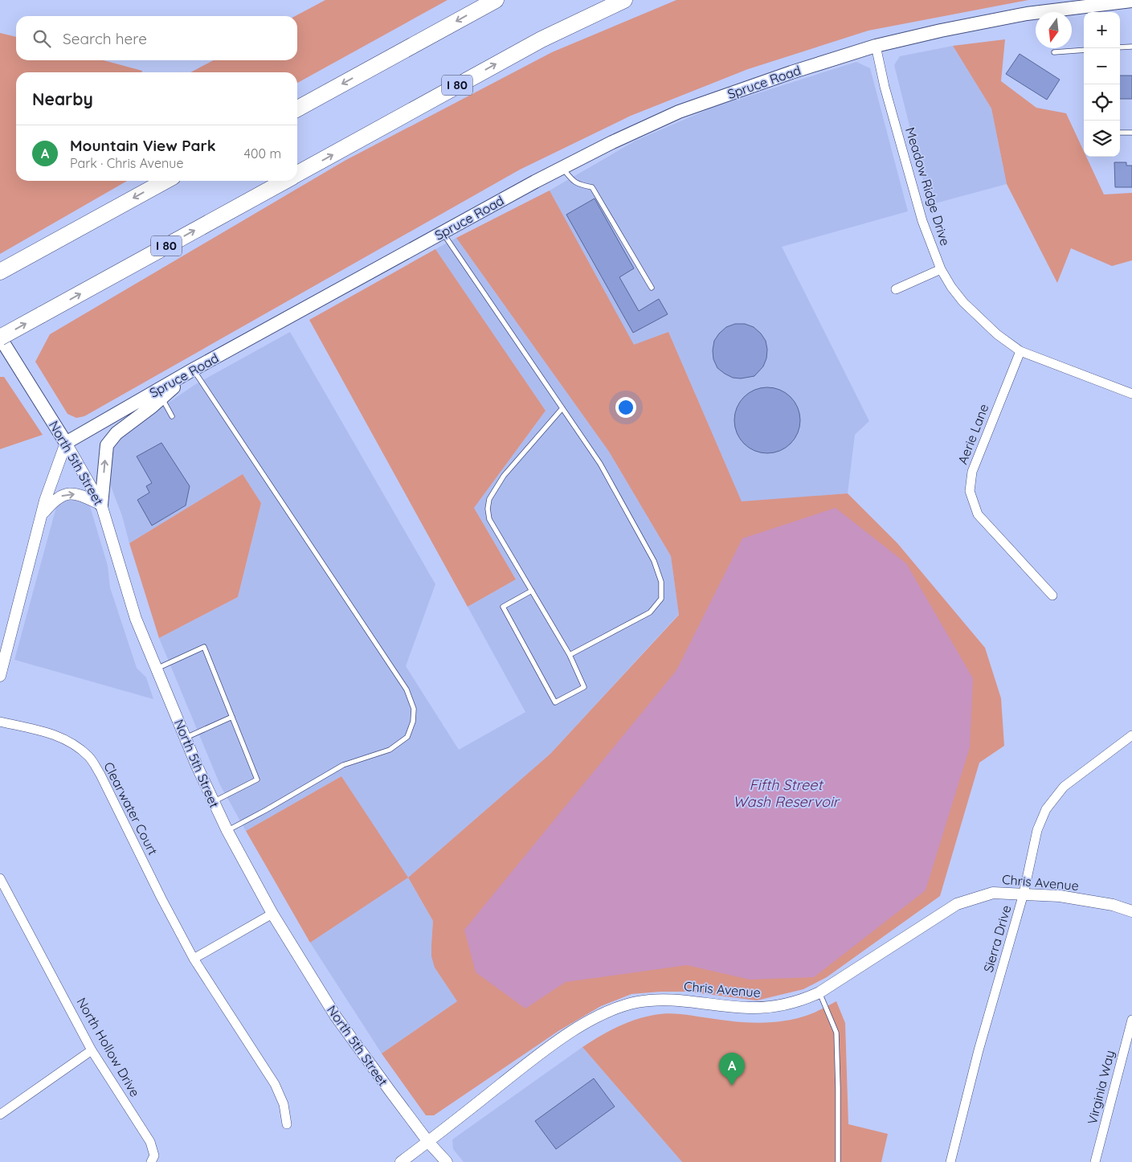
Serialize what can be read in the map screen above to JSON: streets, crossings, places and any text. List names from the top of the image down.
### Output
{
  "streets": {
    "highway": ["I 80"],
    "main road": ["Spruce Road", "North 5th Street"],
    "street": [
      "Meadow Ridge Drive",
      "Aerie Lane",
      "Clearwater Court",
      "Chris Avenue",
      "Sierra Drive",
      "North Hollow Drive",
      "Virginia Way"
    ]
  },
  "crossings": [
    ["Spruce Road", "Meadow Ridge Drive"],
    ["Spruce Road", "North 5th Street"],
    ["I 80", "North 5th Street"],
    ["Meadow Ridge Drive", "Aerie Lane"],
    ["North 5th Street", "Chris Avenue"],
    ["Chris Avenue", "Sierra Drive"]
  ],
  "water": ["Fifth Street Wash Reservoir"],
  "north": "bottom",
  "page": {
    "map_buttons": ["+", "−"],
    "search": "Search here",
    "heading": "Nearby",
    "list": [
      {
        "mark": "A",
        "name": "Mountain View Park",
        "note": "Park · Chris Avenue",
        "value": "400 m"
      }
    ],
    "pins": "A"
  }
}
